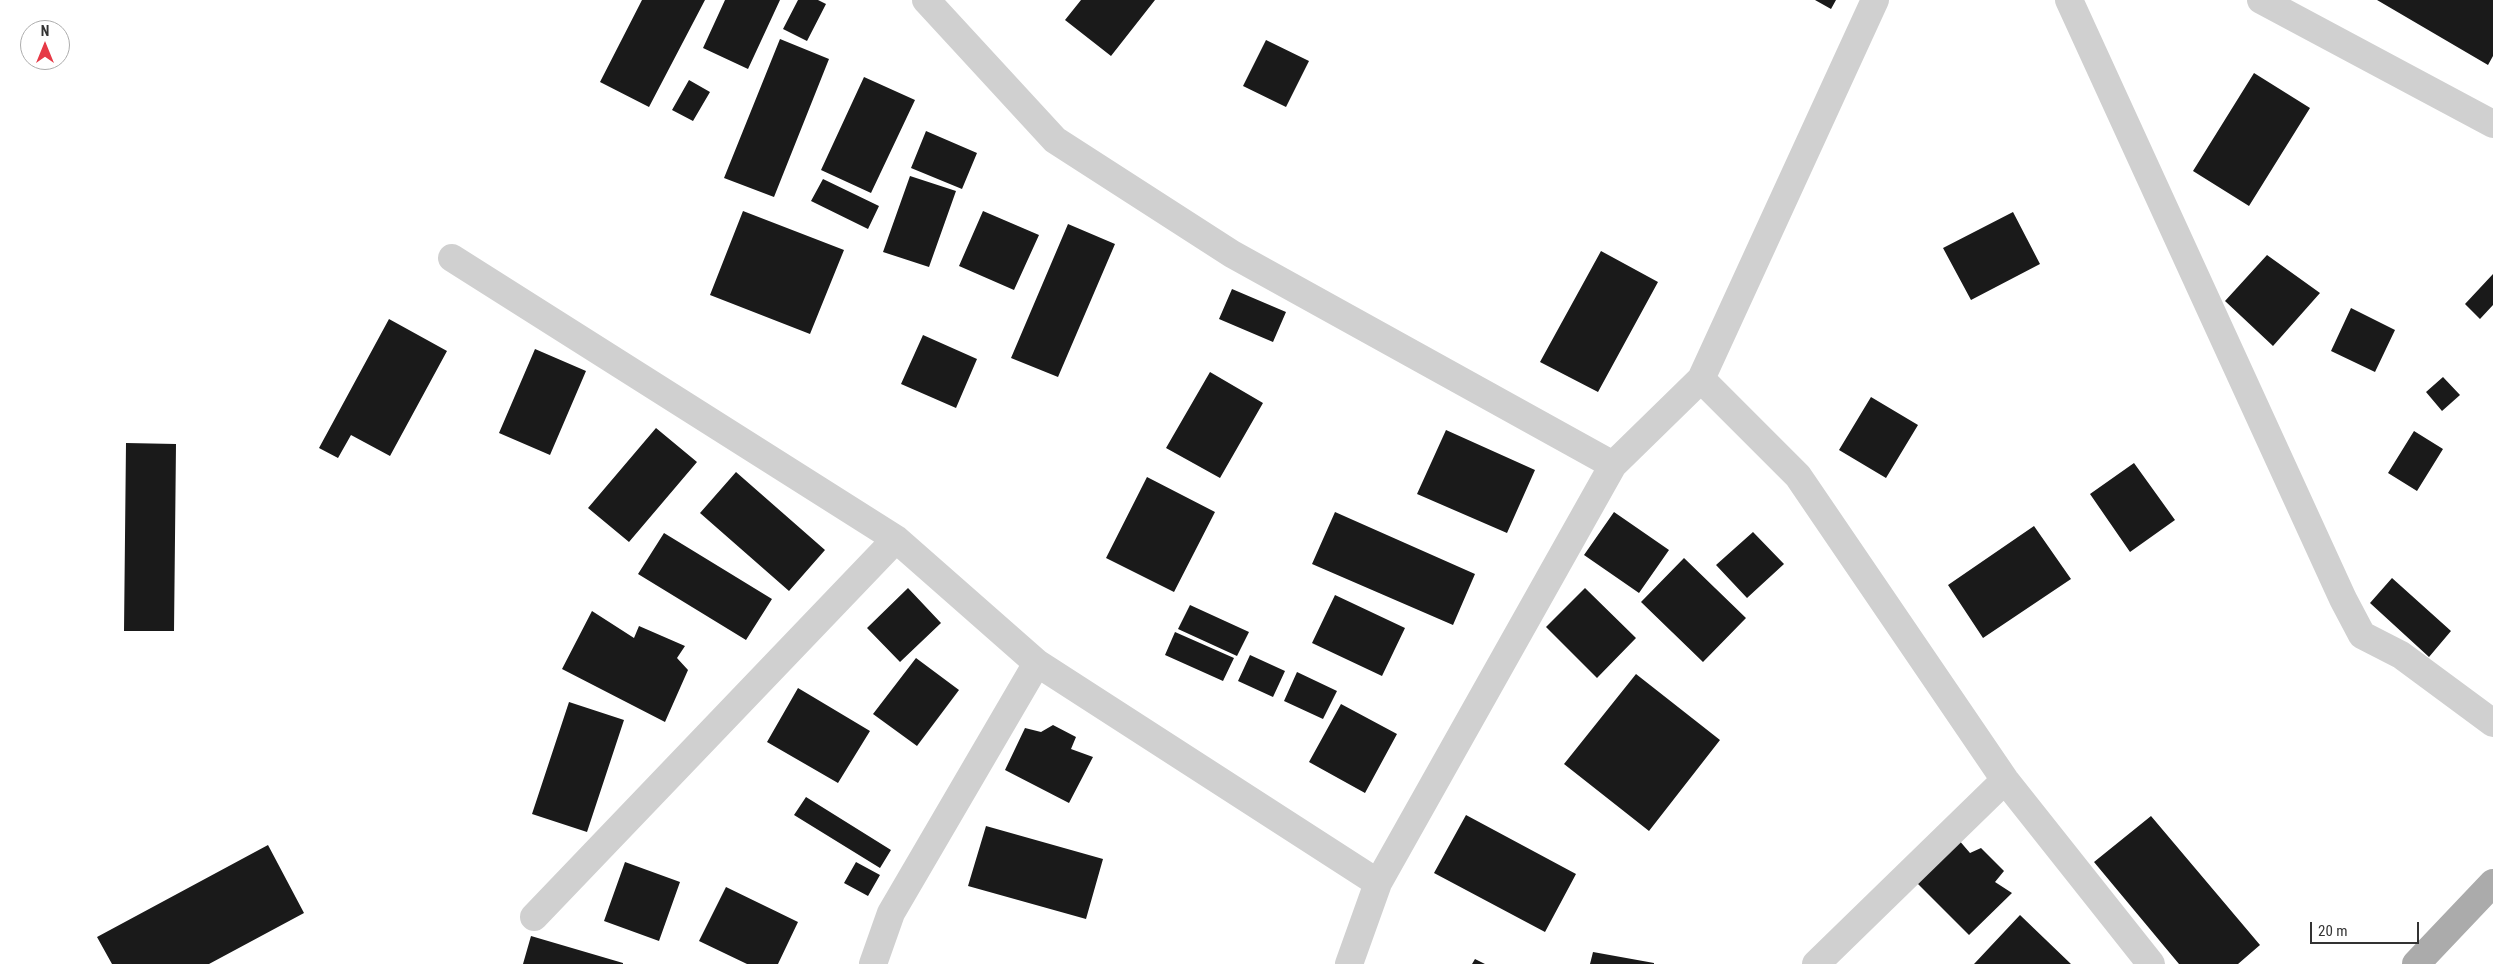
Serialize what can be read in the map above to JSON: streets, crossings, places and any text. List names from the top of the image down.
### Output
{
  "scale_bar": "20 m",
  "north": "top"
}
